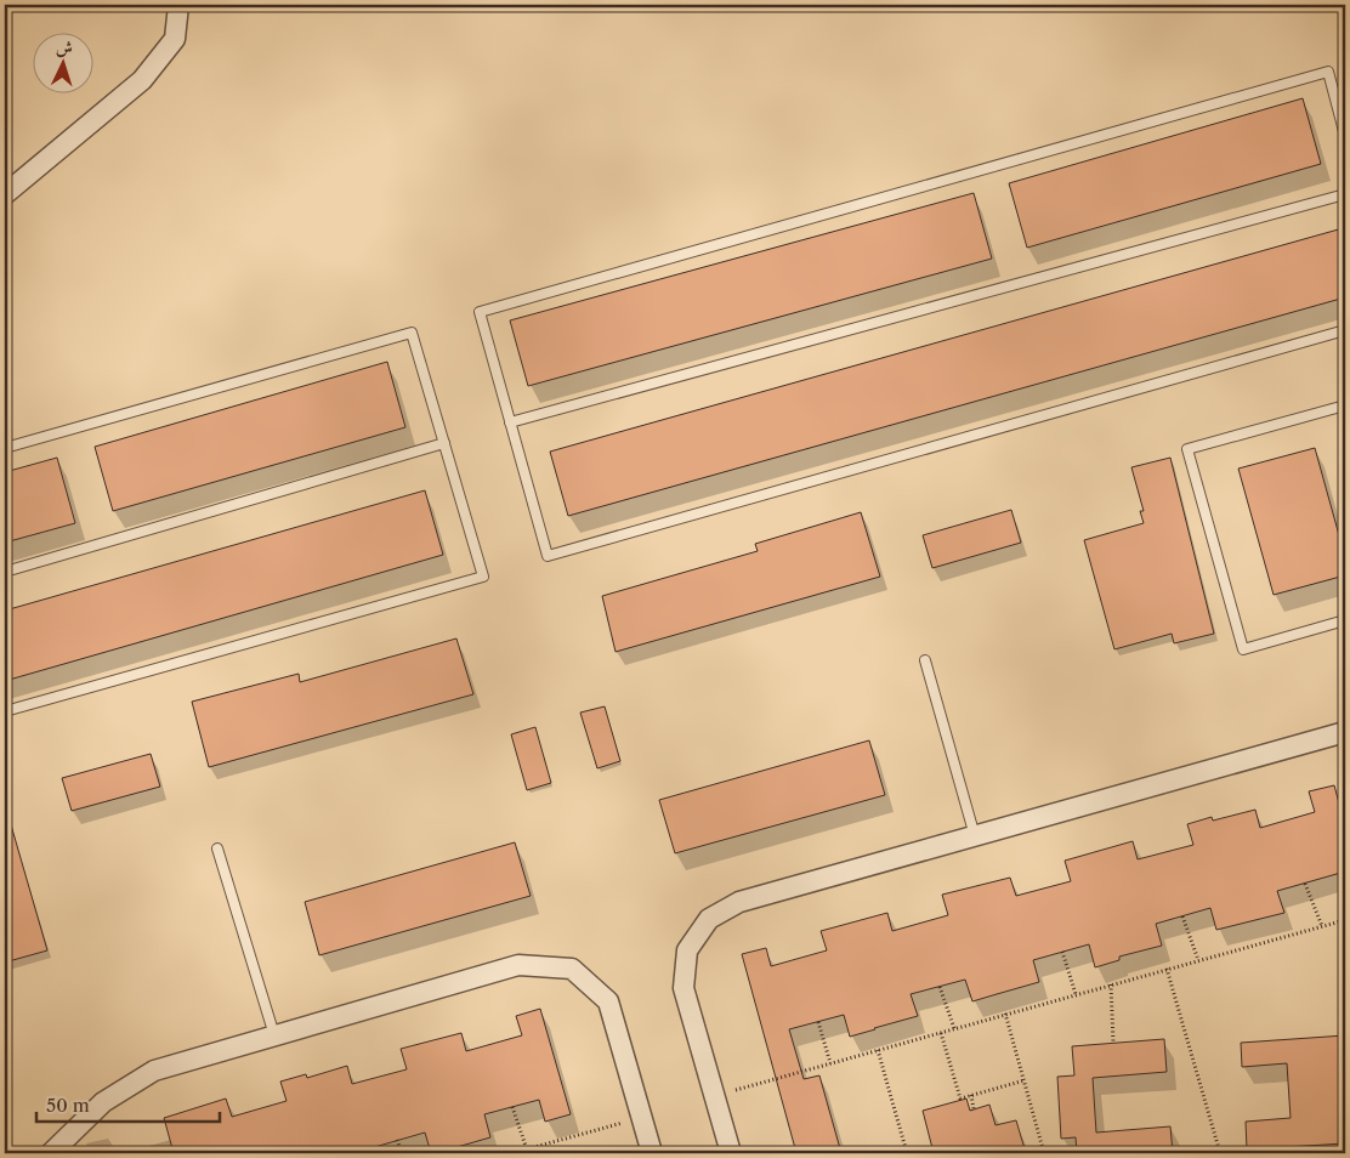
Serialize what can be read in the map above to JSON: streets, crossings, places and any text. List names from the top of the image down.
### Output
{
  "scale_bar": "50 m",
  "north": "top"
}
